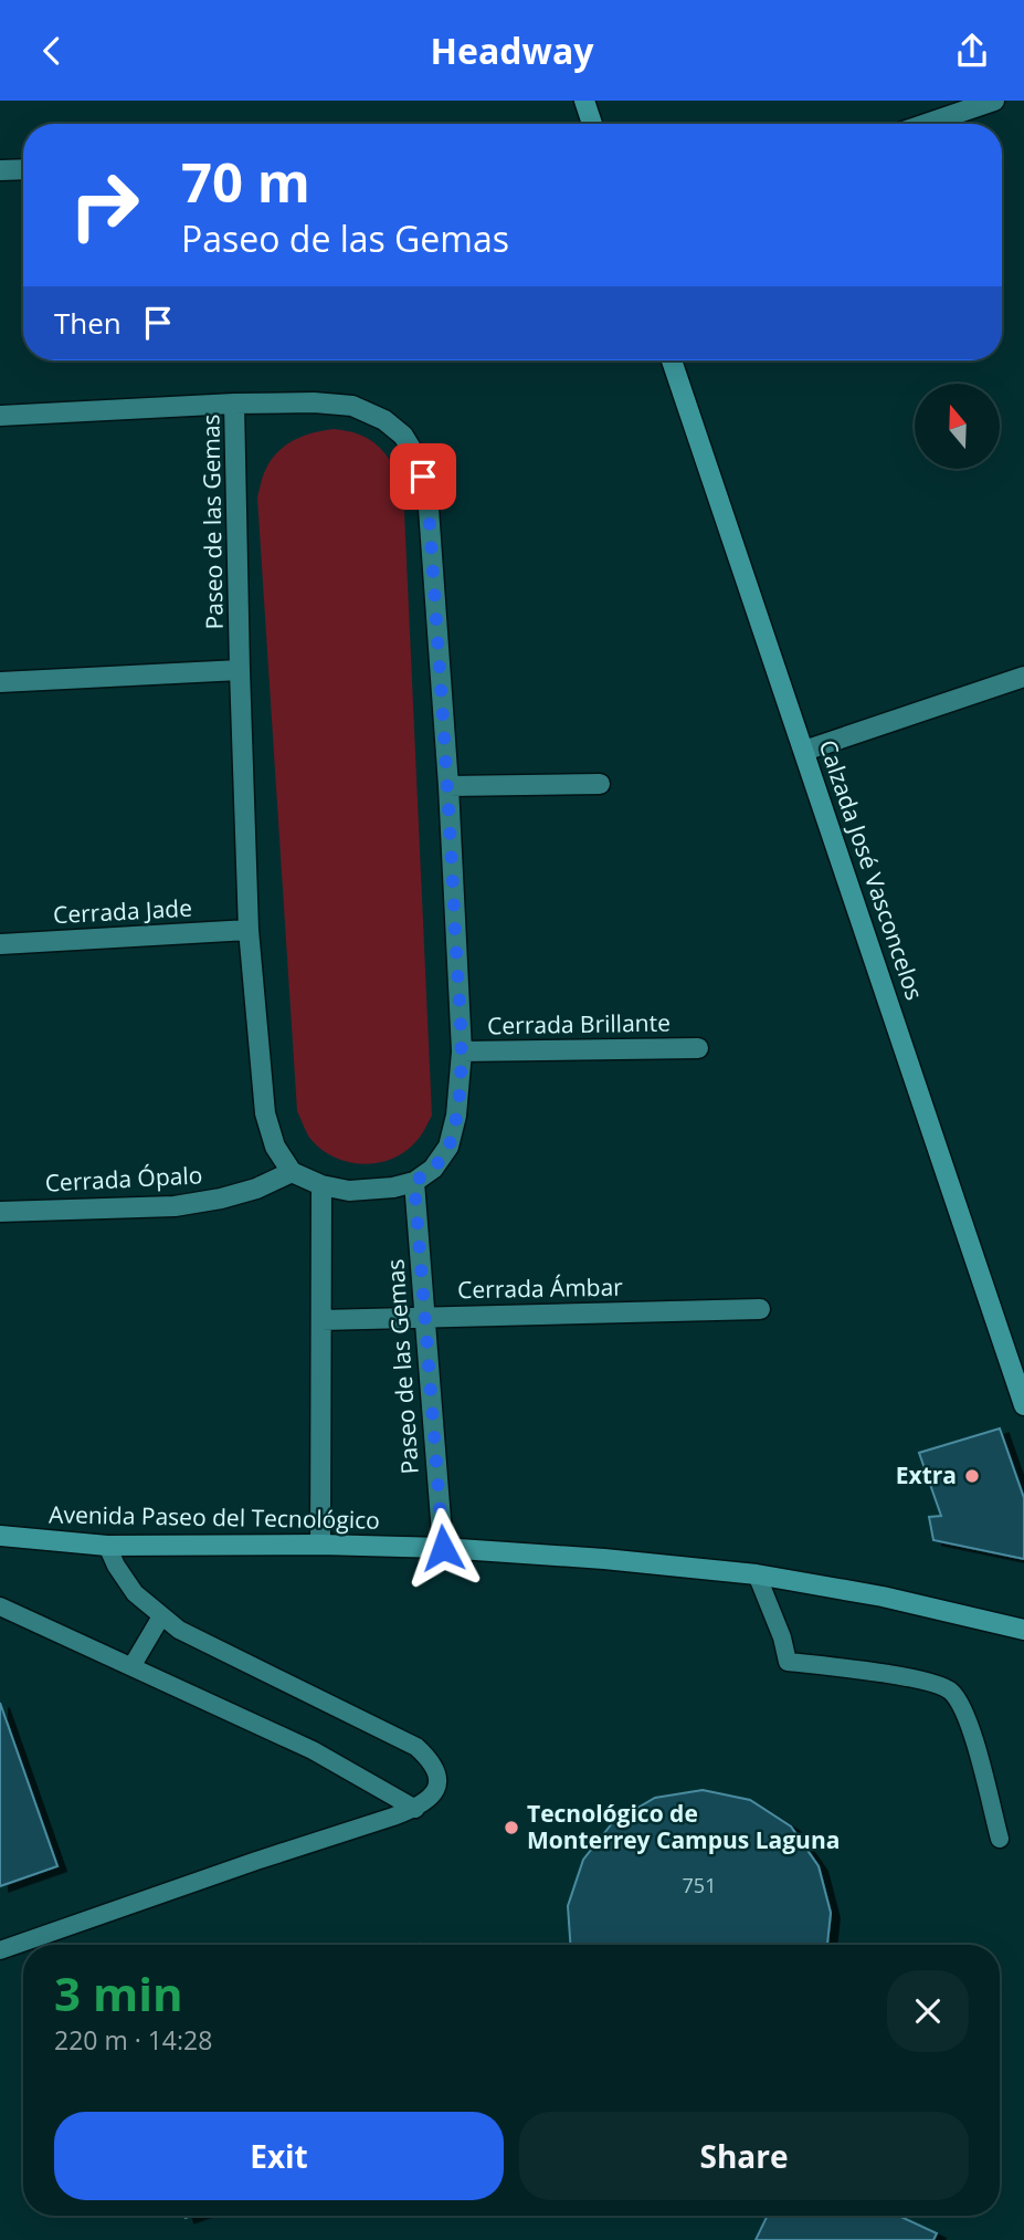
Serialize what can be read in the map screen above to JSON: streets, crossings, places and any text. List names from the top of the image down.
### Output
{
  "streets": {
    "main road": ["Calzada José Vasconcelos", "Avenida Paseo del Tecnológico"],
    "street": [
      "Paseo de las Gemas",
      "Cerrada Jade",
      "Cerrada Brillante",
      "Cerrada Ópalo",
      "Cerrada Ámbar"
    ]
  },
  "crossings": [
    ["Paseo de las Gemas", "Cerrada Jade"],
    ["Paseo de las Gemas", "Cerrada Brillante"],
    ["Paseo de las Gemas", "Cerrada Ópalo"],
    ["Paseo de las Gemas", "Cerrada Ámbar"],
    ["Paseo de las Gemas", "Avenida Paseo del Tecnológico"]
  ],
  "places": ["Extra", "Tecnológico de Monterrey Campus Laguna"],
  "house_numbers": ["751"],
  "north": "top",
  "page": {
    "header": "Headway",
    "turn": ["70 m", "Paseo de las Gemas"],
    "then": "Then",
    "heading": ["3 min", "220 m · 14:28"],
    "buttons": ["Exit", "Share"]
  }
}
